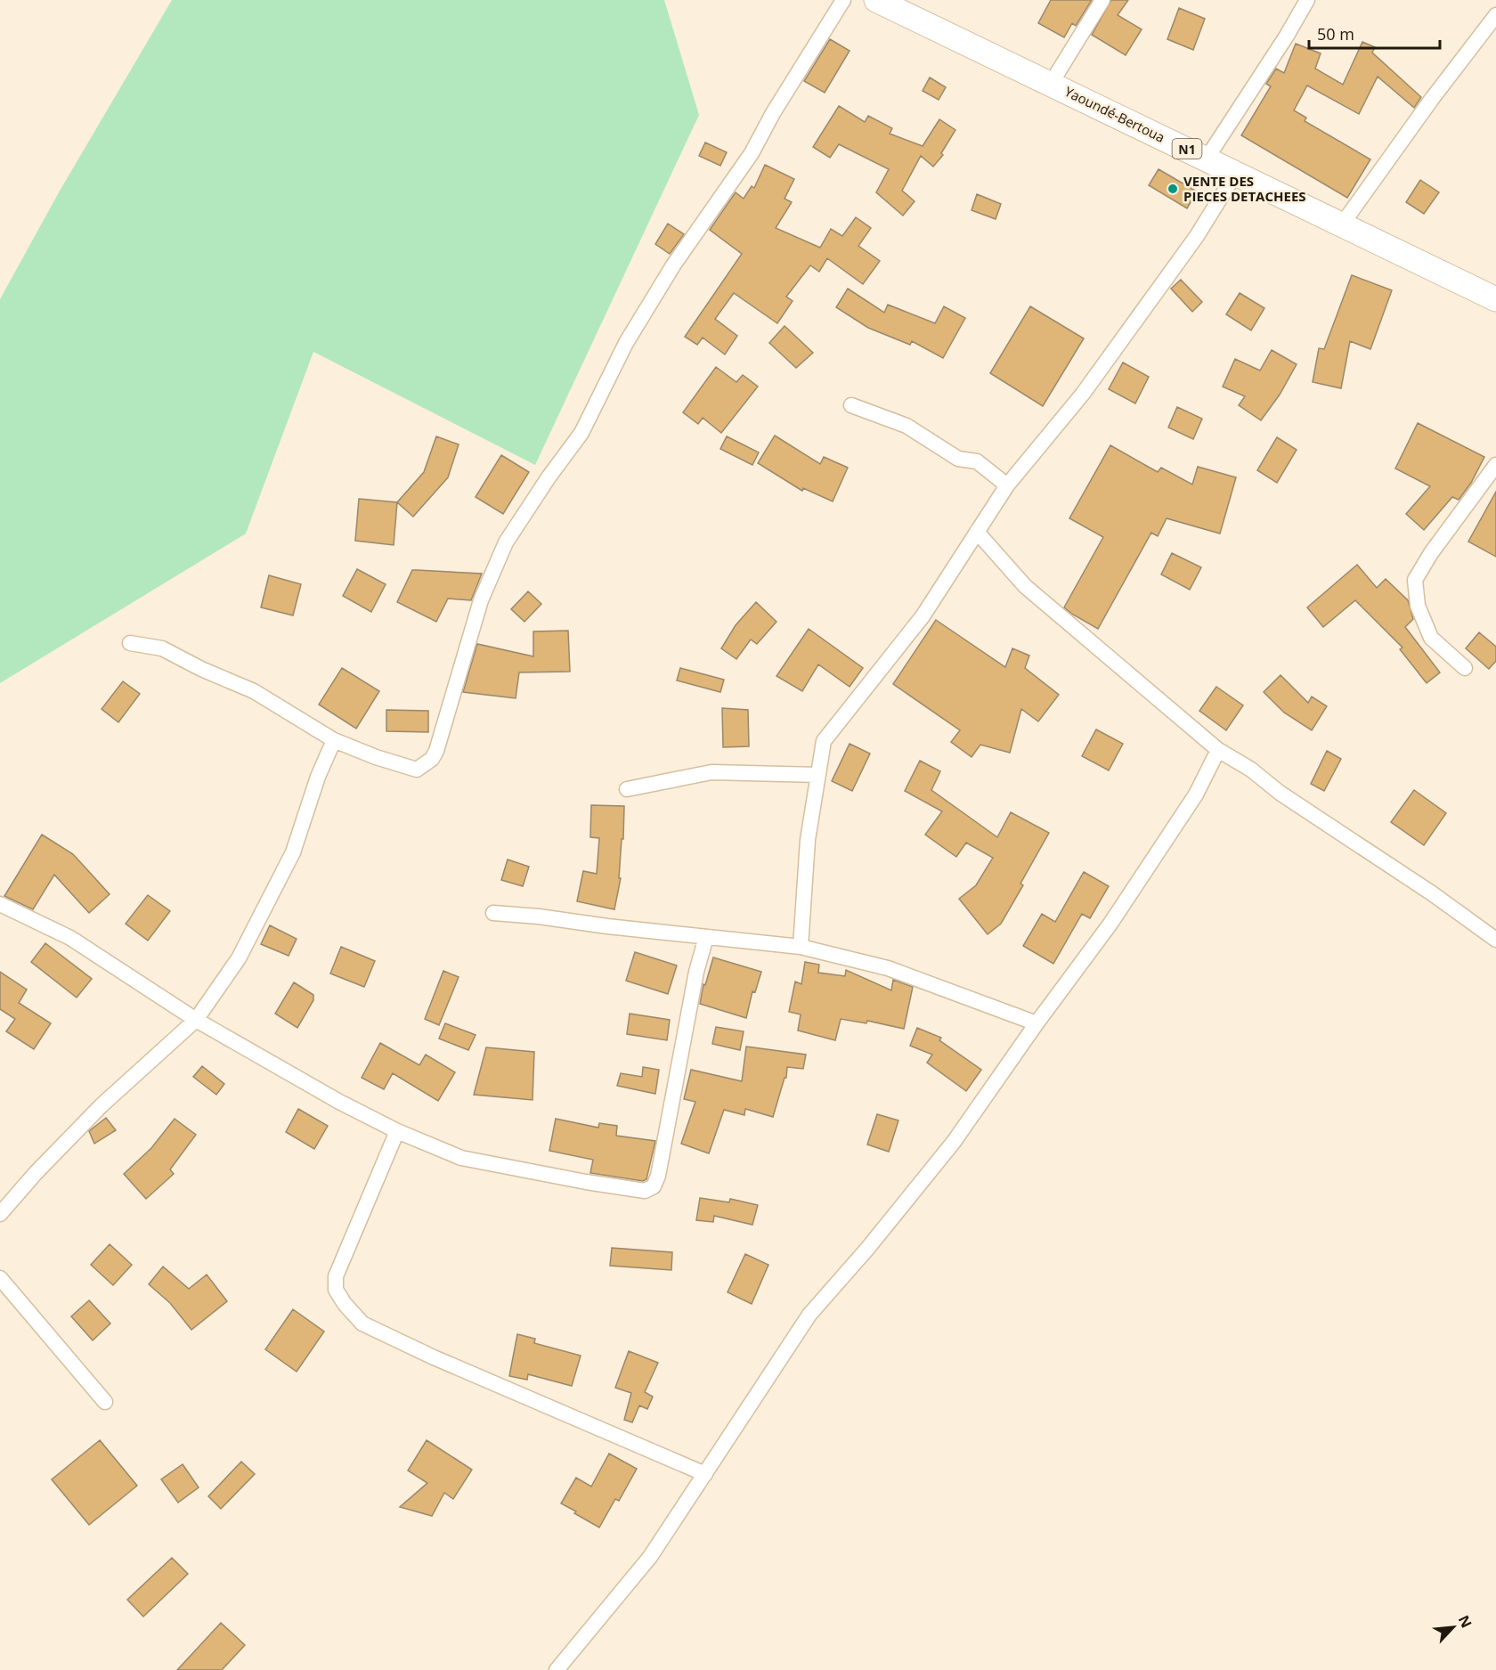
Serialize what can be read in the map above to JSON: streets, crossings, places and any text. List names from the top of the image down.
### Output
{
  "streets": {
    "highway": ["Yaoundé-Bertoua", "N1"]
  },
  "places": ["VENTE DES PIECES DETACHEES"],
  "scale_bar": "50 m",
  "north": "top right"
}
